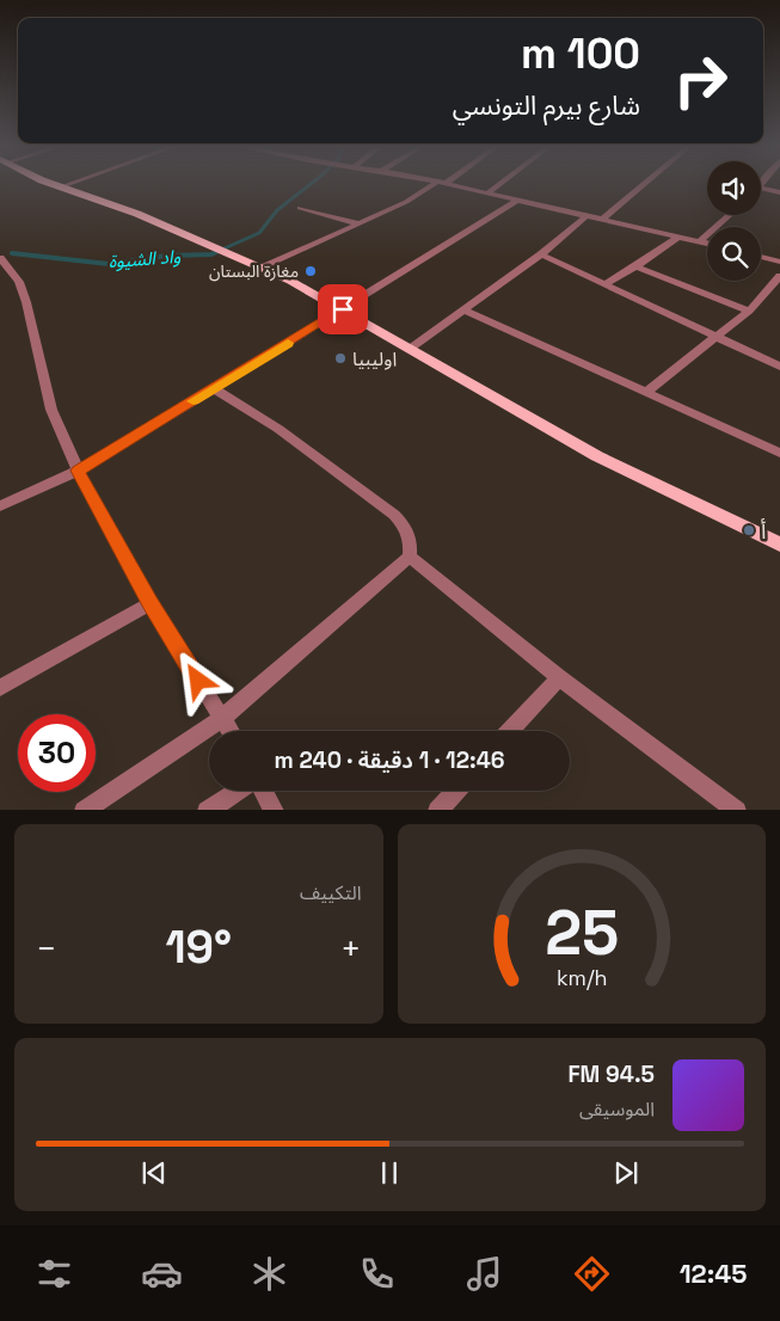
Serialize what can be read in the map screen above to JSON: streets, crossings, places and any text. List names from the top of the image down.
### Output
{
  "water": ["واد الشيوة"],
  "places": ["مغازة البستان", "اوليبيا", "أ"],
  "page": {
    "turn": ["100 m", "شارع بيرم التونسي"],
    "limit": "30",
    "trip": "12:46 · 1 دقيقة · 240 m",
    "tile": "التكييف",
    "heat": ["−", "19°", "+"],
    "song": ["94.5 FM", "الموسيقى"],
    "tabs": "12:45",
    "gauge": ["25", "km/h"]
  }
}
